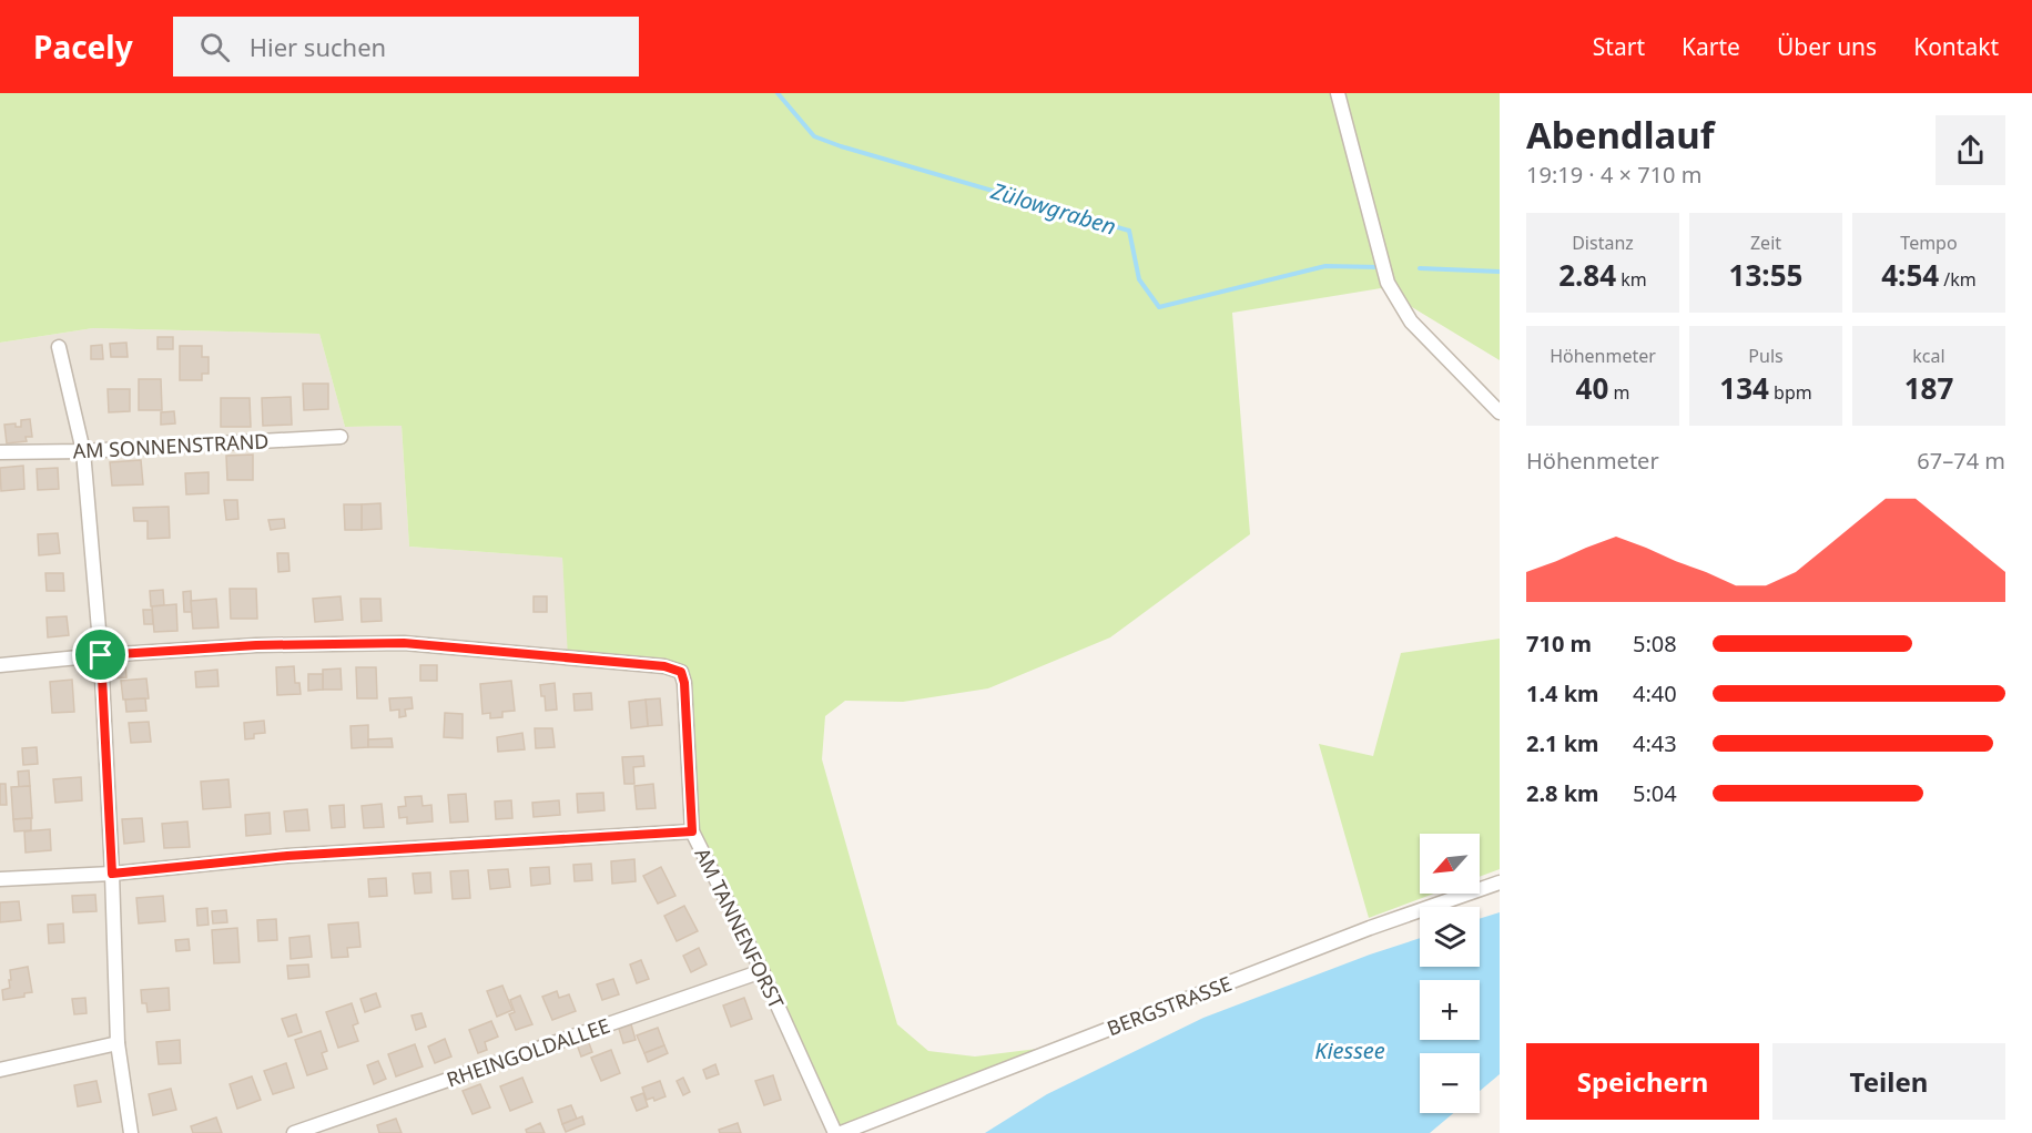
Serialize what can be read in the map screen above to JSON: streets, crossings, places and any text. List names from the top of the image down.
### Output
{
  "streets": {
    "street": [
      "AM SONNENSTRAND",
      "AM TANNENFORST",
      "BERGSTRASSE",
      "RHEINGOLDALLEE"
    ]
  },
  "crossings": [
    ["AM TANNENFORST", "RHEINGOLDALLEE"]
  ],
  "water": ["Zülowgraben", "Kiessee"],
  "north": "bottom left",
  "page": {
    "header": "Pacely",
    "search": "Hier suchen",
    "nav": [
      "Start",
      "Karte",
      "Über uns",
      "Kontakt"
    ],
    "heading": ["Abendlauf", "19:19 · 4 × 710 m"],
    "stats": [
      ["Distanz", "2.84 km"],
      ["Zeit", "13:55"],
      ["Tempo", "4:54 /km"],
      ["Höhenmeter", "40 m"],
      ["Puls", "134 bpm"],
      ["kcal", "187"]
    ],
    "chart": ["Höhenmeter", "67–74 m"],
    "list": [
      {
        "name": "710 m",
        "note": "5:08"
      },
      {
        "name": "1.4 km",
        "note": "4:40"
      },
      {
        "name": "2.1 km",
        "note": "4:43"
      },
      {
        "name": "2.8 km",
        "note": "5:04"
      }
    ],
    "map_buttons": ["+", "−"],
    "buttons": ["Speichern", "Teilen"]
  }
}
